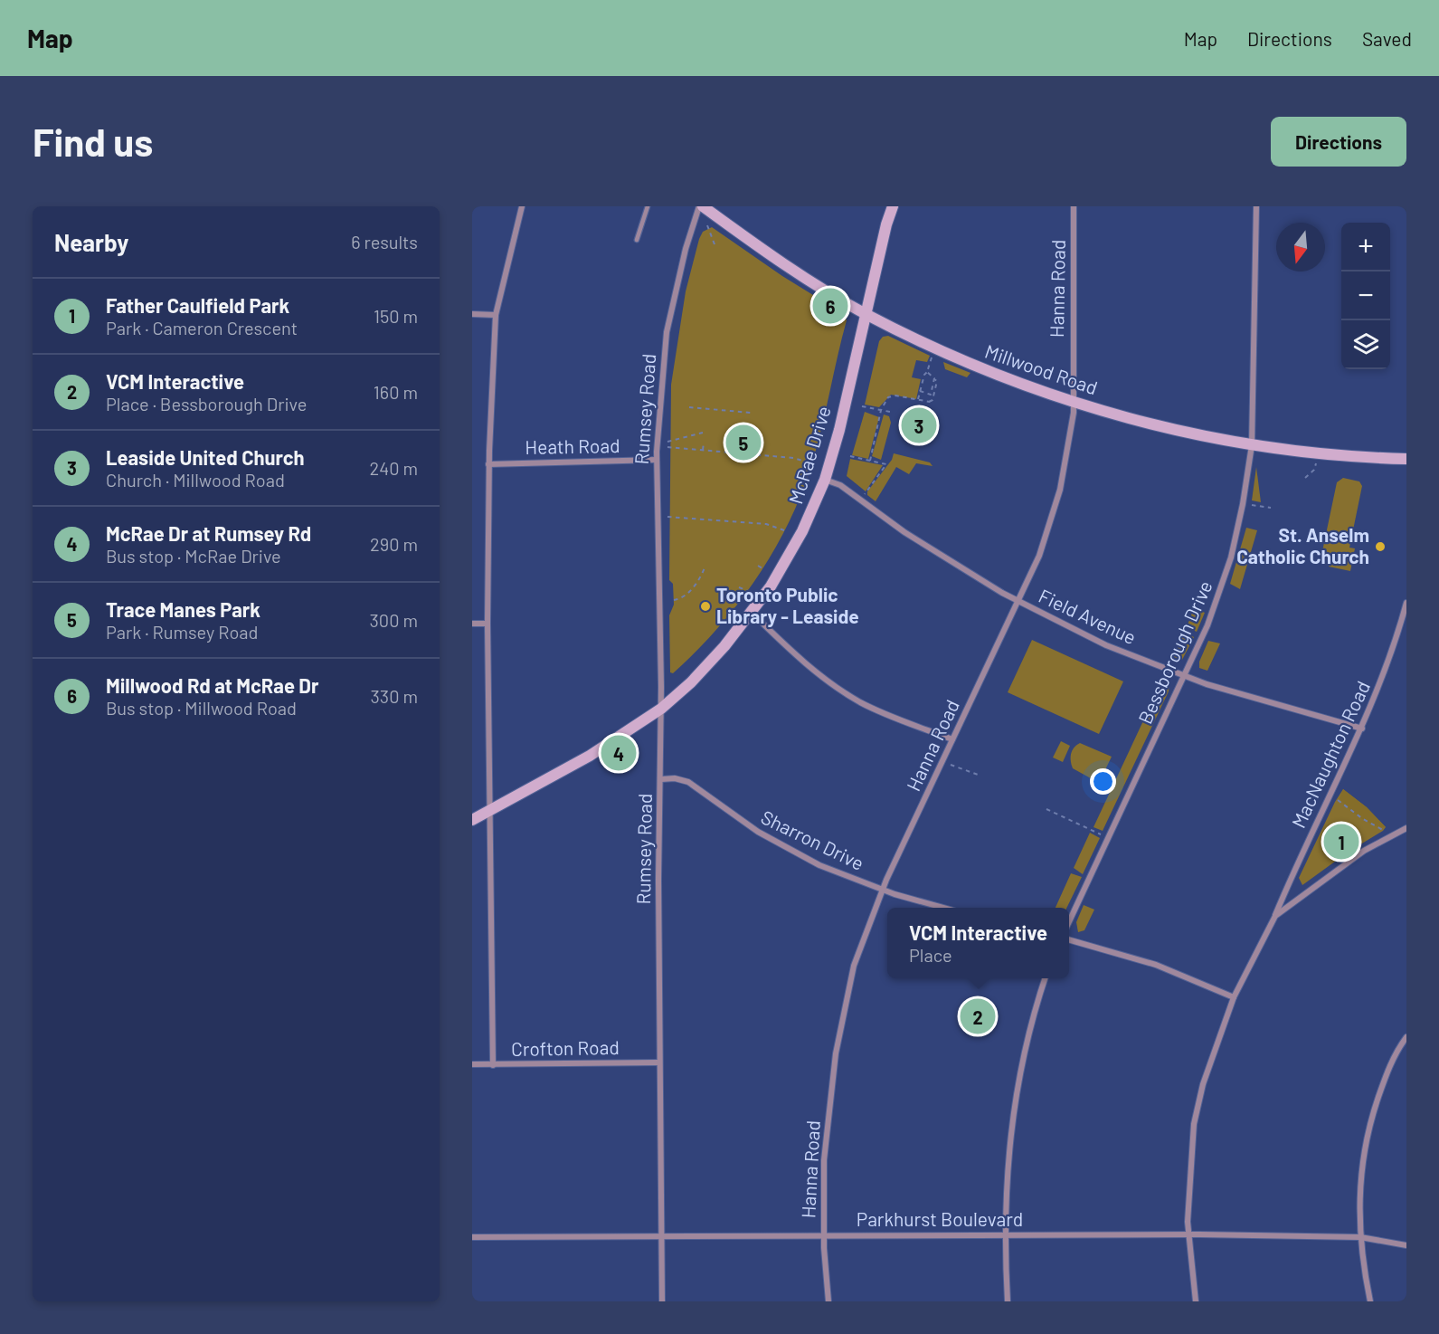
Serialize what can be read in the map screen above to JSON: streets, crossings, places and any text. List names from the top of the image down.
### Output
{
  "streets": {
    "street": [
      "Hanna Road",
      "Millwood Road",
      "Rumsey Road",
      "Heath Road",
      "McRae Drive",
      "Field Avenue",
      "Bessborough Drive",
      "MacNaughton Road",
      "Sharron Drive",
      "Crofton Road",
      "Parkhurst Boulevard"
    ]
  },
  "crossings": [
    ["Hanna Road", "Millwood Road"],
    ["Hanna Road", "Field Avenue"],
    ["Hanna Road", "Sharron Drive"],
    ["Hanna Road", "Parkhurst Boulevard"],
    ["Millwood Road", "Rumsey Road"],
    ["Millwood Road", "McRae Drive"],
    ["Millwood Road", "Bessborough Drive"],
    ["Rumsey Road", "Heath Road"],
    ["Rumsey Road", "McRae Drive"],
    ["Rumsey Road", "Sharron Drive"],
    ["Rumsey Road", "Crofton Road"],
    ["Rumsey Road", "Parkhurst Boulevard"],
    ["McRae Drive", "Field Avenue"],
    ["Field Avenue", "Bessborough Drive"],
    ["Field Avenue", "MacNaughton Road"],
    ["MacNaughton Road", "Parkhurst Boulevard"]
  ],
  "places": ["St. Anselm Catholic Church", "Toronto Public Library - Leaside"],
  "north": "bottom",
  "page": {
    "header": "Map",
    "nav": ["Map", "Directions", "Saved"],
    "buttons": "Directions",
    "title": "Find us",
    "heading": ["Nearby", "6 results"],
    "map_buttons": ["+", "−"],
    "list": [
      {
        "mark": "1",
        "name": "Father Caulfield Park",
        "note": "Park · Cameron Crescent",
        "value": "150 m"
      },
      {
        "mark": "2",
        "name": "VCM Interactive",
        "note": "Place · Bessborough Drive",
        "value": "160 m"
      },
      {
        "mark": "3",
        "name": "Leaside United Church",
        "note": "Church · Millwood Road",
        "value": "240 m"
      },
      {
        "mark": "4",
        "name": "McRae Dr at Rumsey Rd",
        "note": "Bus stop · McRae Drive",
        "value": "290 m"
      },
      {
        "mark": "5",
        "name": "Trace Manes Park",
        "note": "Park · Rumsey Road",
        "value": "300 m"
      },
      {
        "mark": "6",
        "name": "Millwood Rd at McRae Dr",
        "note": "Bus stop · Millwood Road",
        "value": "330 m"
      }
    ],
    "pins": [
      "6",
      "3",
      "5",
      "4",
      "1",
      "2"
    ],
    "popup": ["VCM Interactive", "Place"]
  }
}
